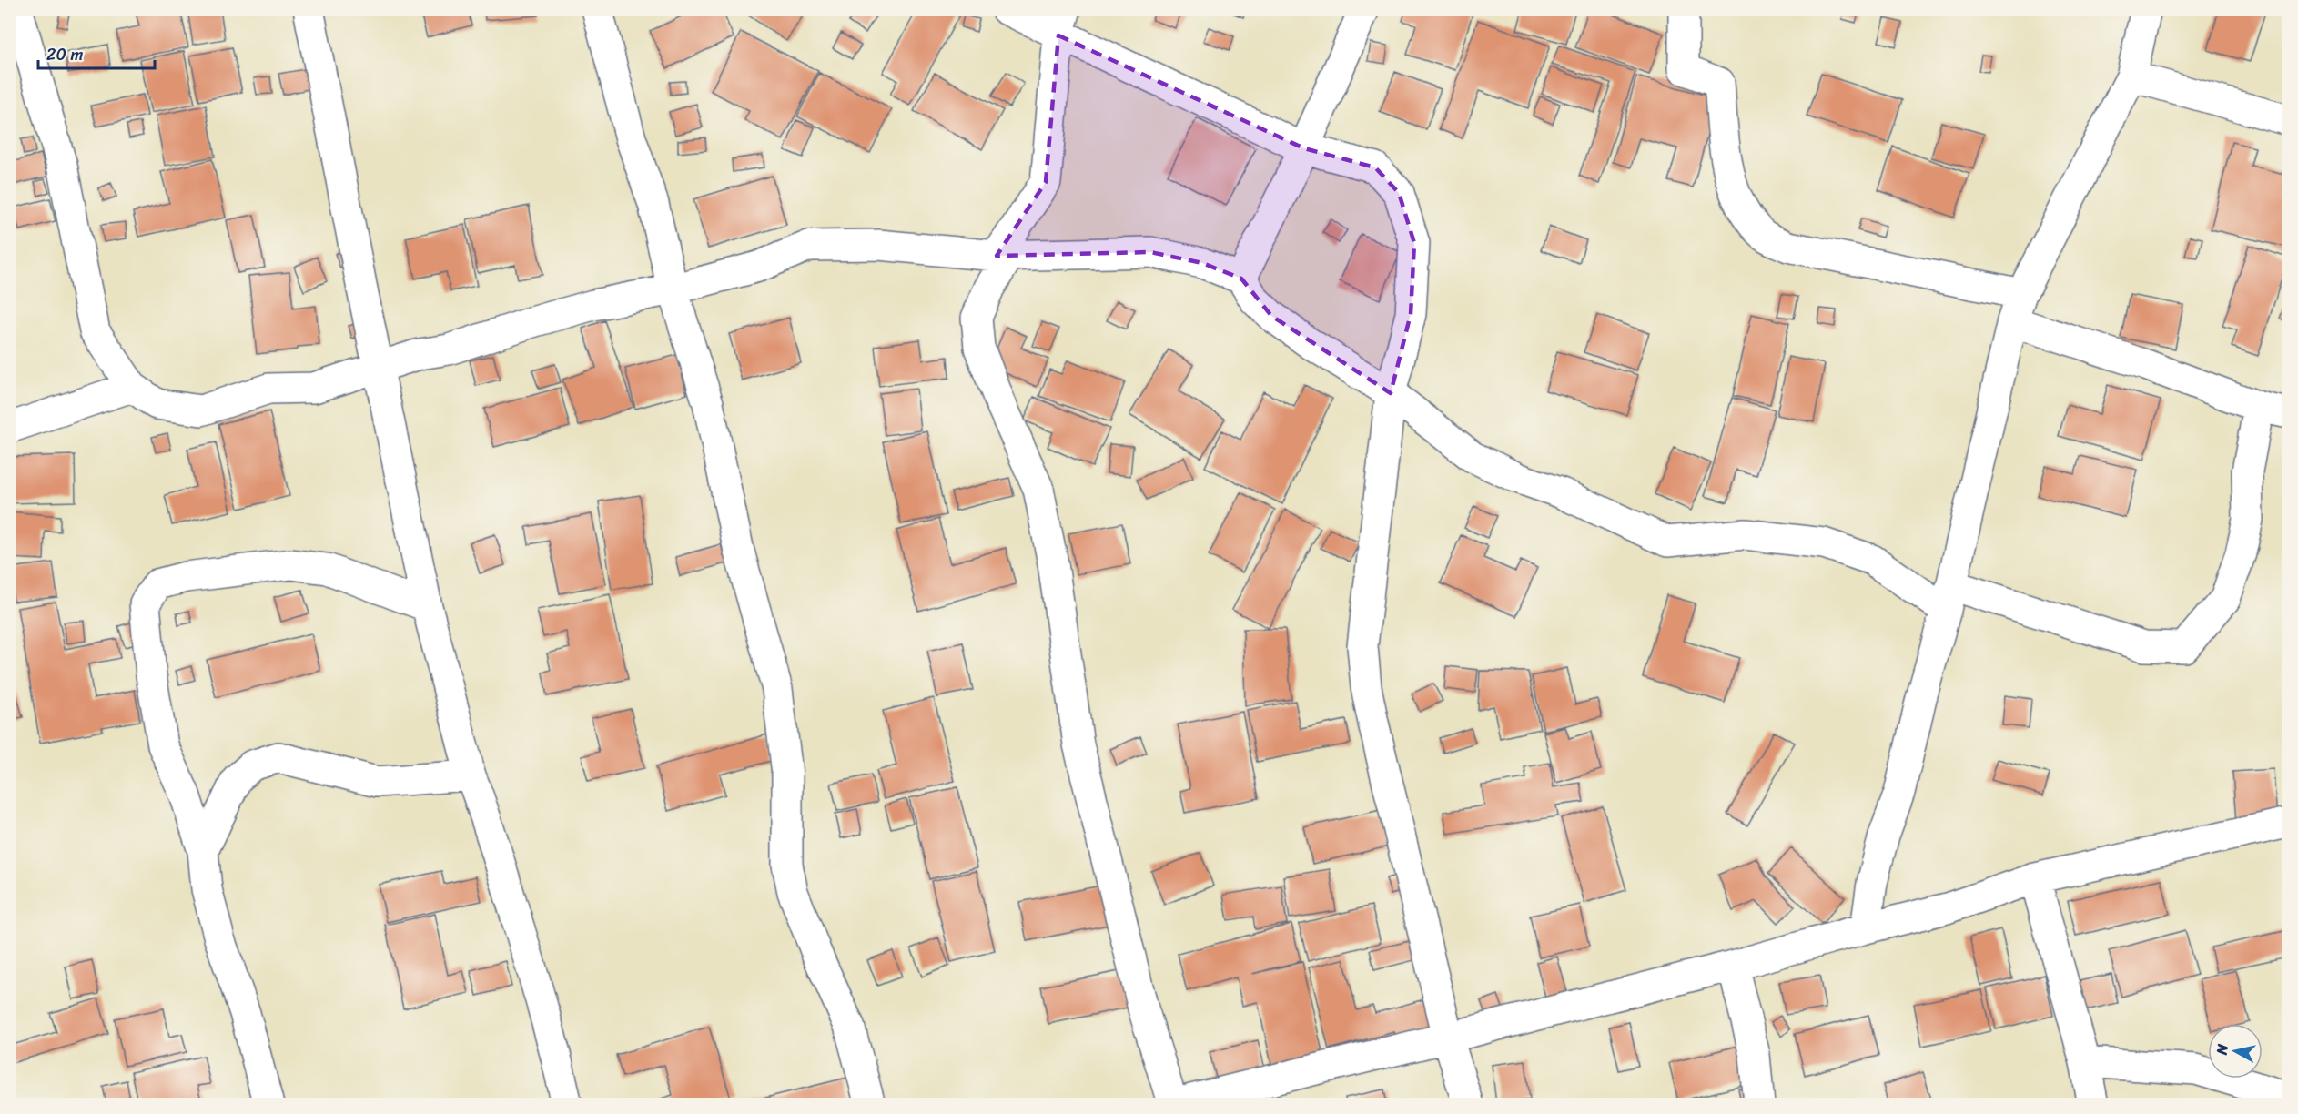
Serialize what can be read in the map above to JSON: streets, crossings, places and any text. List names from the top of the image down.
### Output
{
  "scale_bar": "20 m",
  "north": "left"
}
